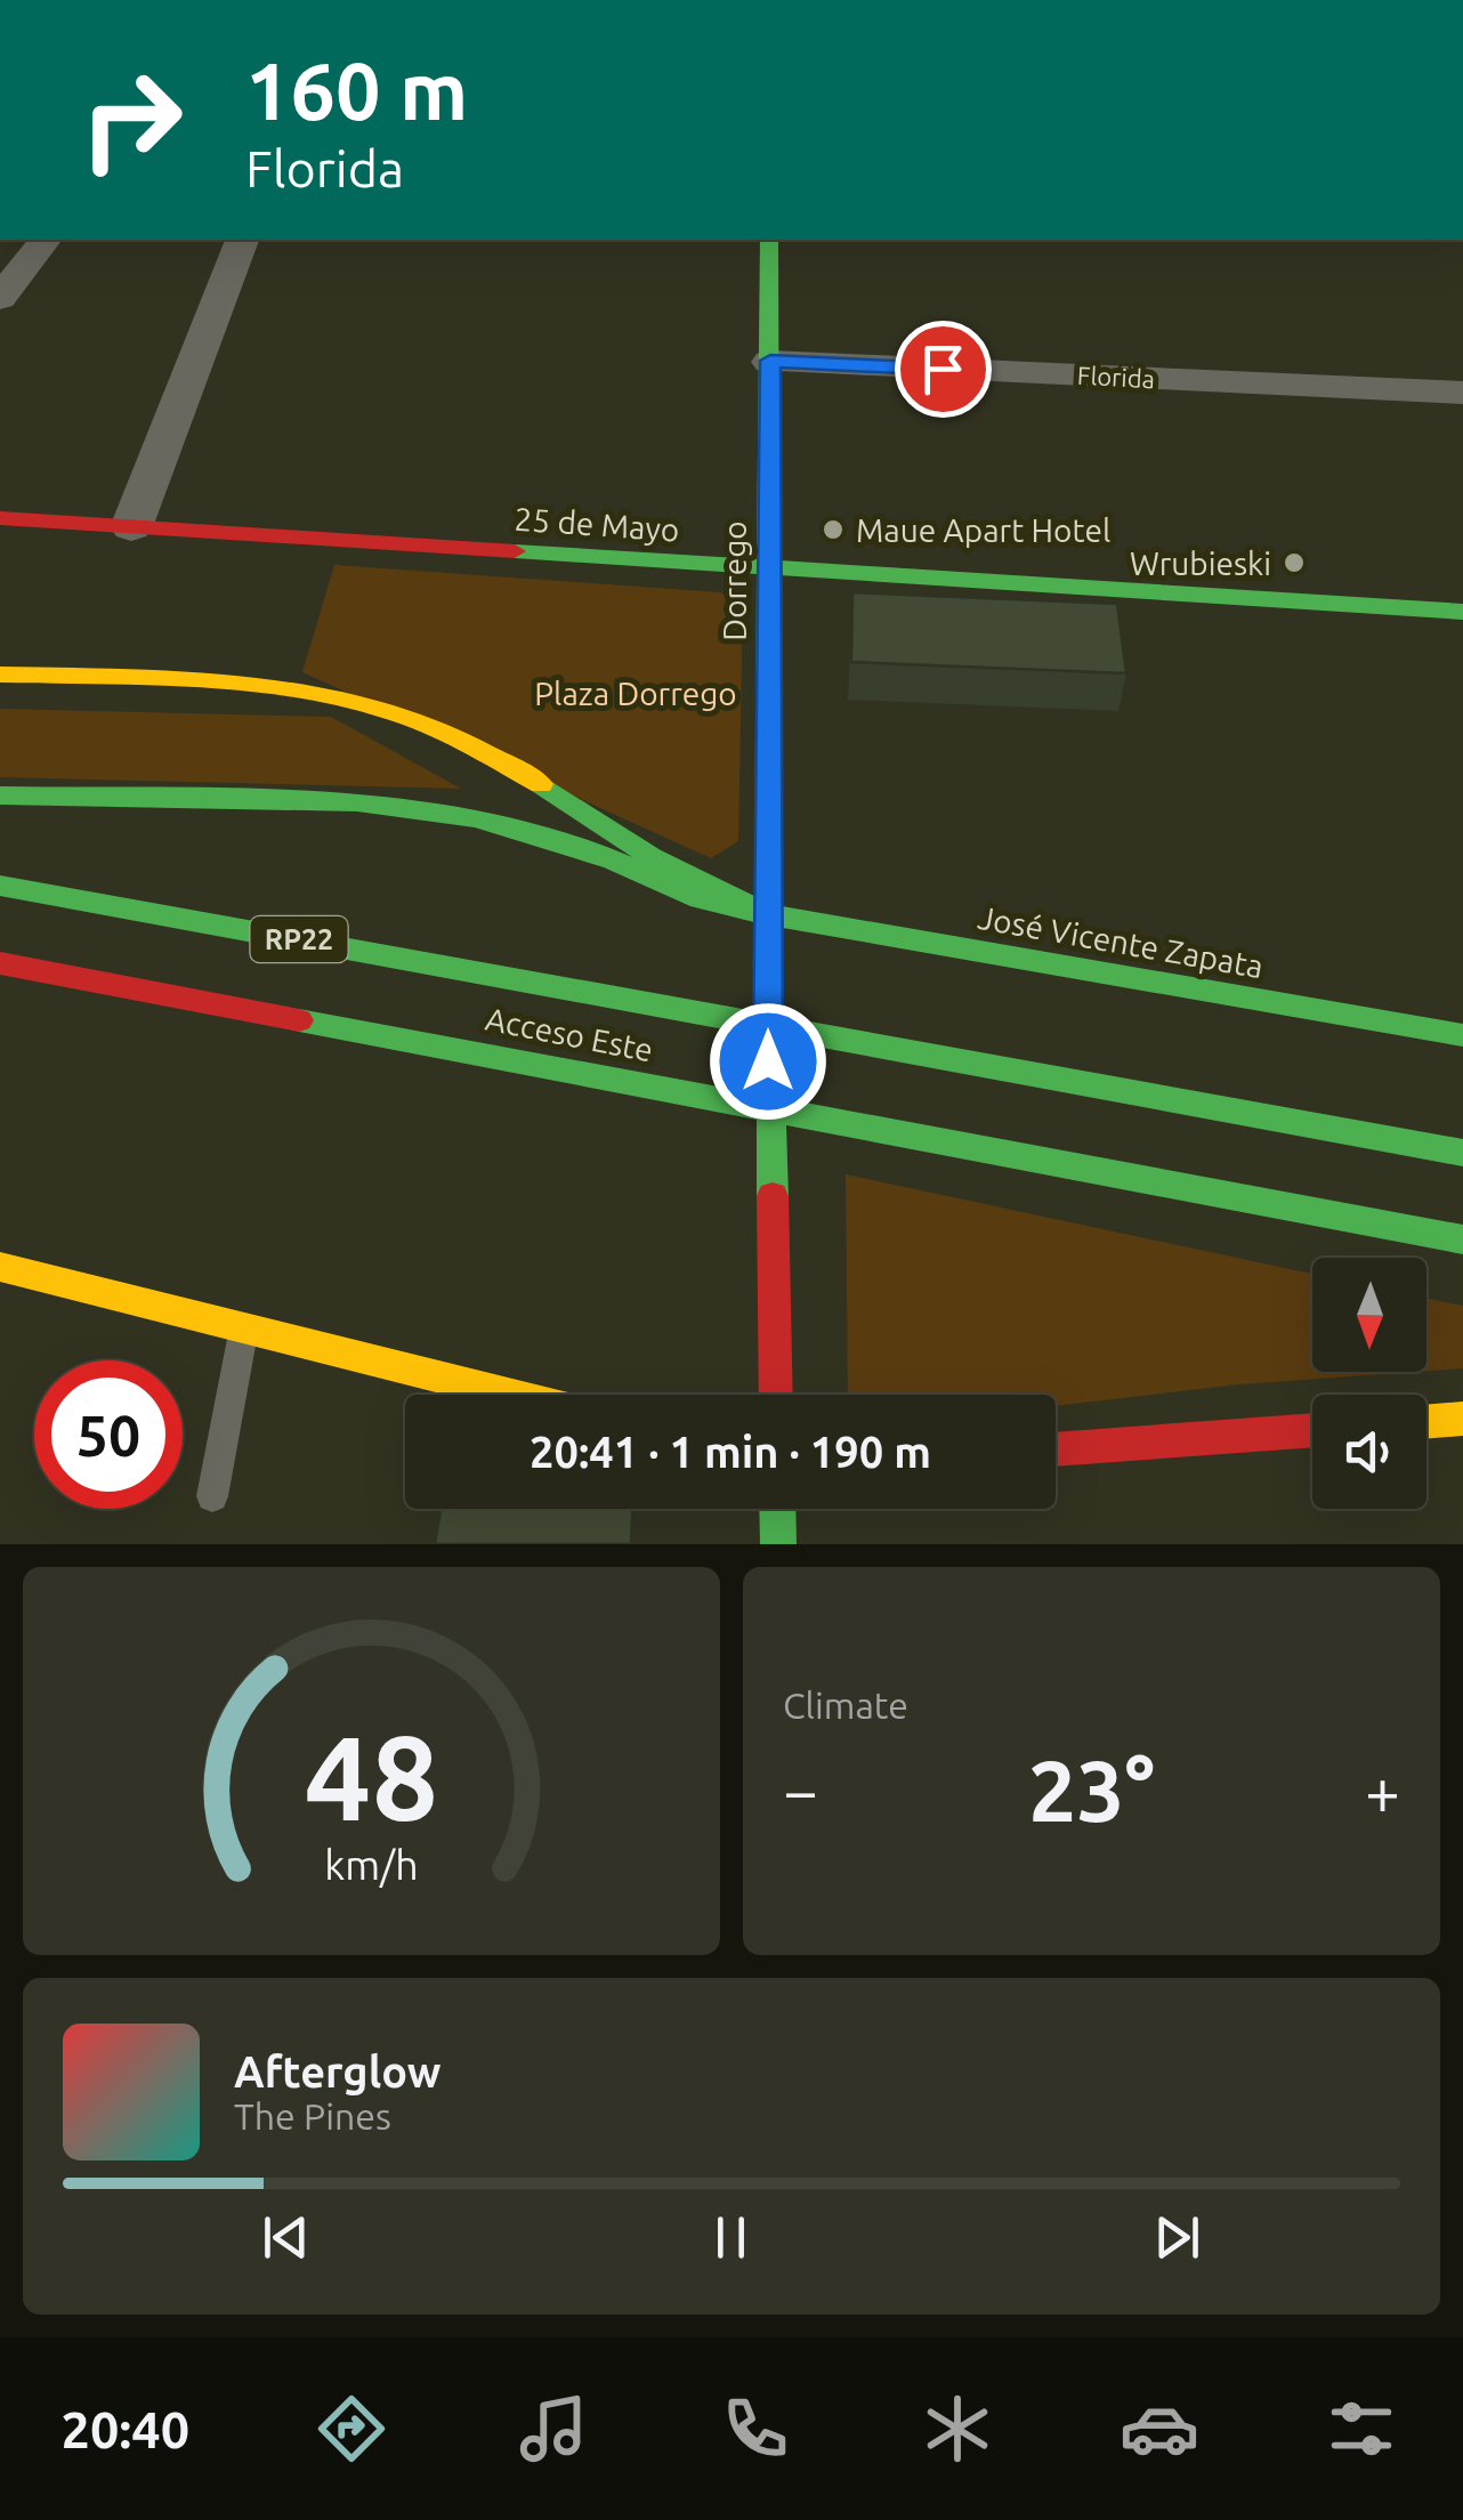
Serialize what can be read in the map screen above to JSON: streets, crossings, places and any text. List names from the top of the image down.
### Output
{
  "streets": {
    "main road": [
      "25 de Mayo",
      "Dorrego",
      "RP22",
      "José Vicente Zapata",
      "Acceso Este"
    ],
    "street": ["Florida"]
  },
  "crossings": [
    ["Florida", "Dorrego"],
    ["25 de Mayo", "Dorrego"],
    ["Dorrego", "José Vicente Zapata"]
  ],
  "parks": ["Plaza Dorrego"],
  "places": ["Maue Apart Hotel", "Wrubieski"],
  "north": "bottom",
  "page": {
    "turn": ["160 m", "Florida"],
    "limit": "50",
    "trip": "20:41 · 1 min · 190 m",
    "tile": "Climate",
    "heat": ["−", "23°", "+"],
    "song": ["Afterglow", "The Pines"],
    "tabs": "20:40",
    "gauge": ["48", "km/h"]
  }
}
